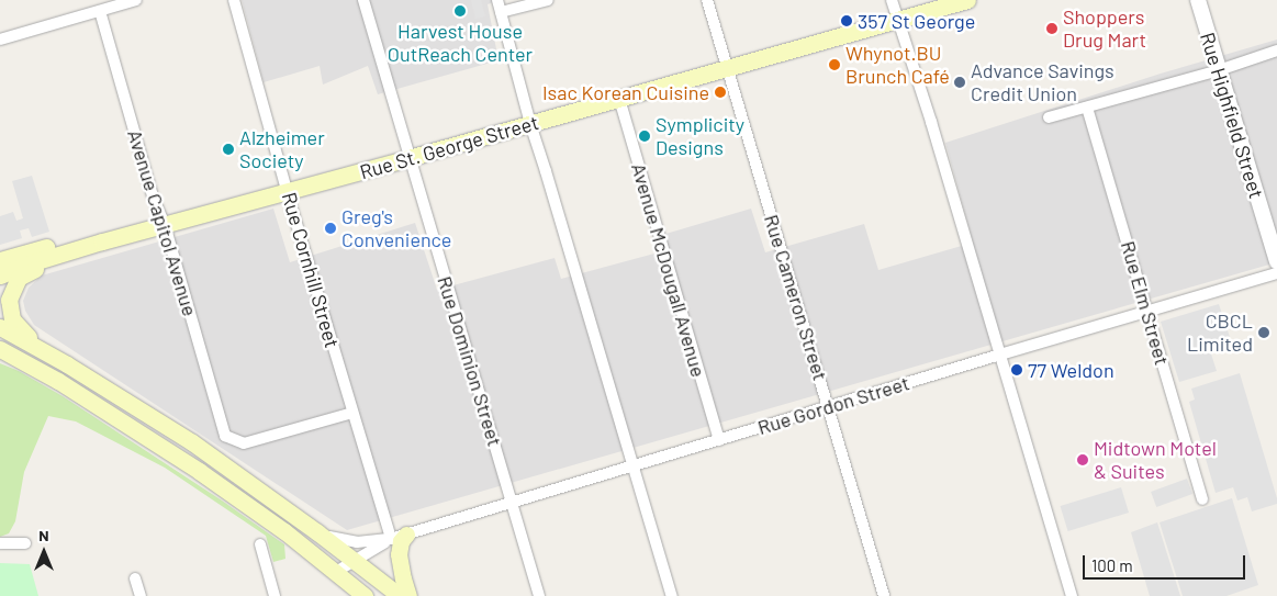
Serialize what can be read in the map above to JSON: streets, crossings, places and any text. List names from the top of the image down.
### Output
{
  "streets": {
    "main road": ["Rue St. George Street"],
    "street": [
      "Rue Highfield Street",
      "Avenue Capitol Avenue",
      "Rue Cornhill Street",
      "Avenue McDougall Avenue",
      "Rue Cameron Street",
      "Rue Elm Street",
      "Rue Dominion Street",
      "Rue Gordon Street"
    ]
  },
  "crossings": [
    ["Rue St. George Street", "Avenue Capitol Avenue"],
    ["Rue St. George Street", "Rue Cornhill Street"],
    ["Rue St. George Street", "Avenue McDougall Avenue"],
    ["Rue St. George Street", "Rue Cameron Street"],
    ["Rue St. George Street", "Rue Dominion Street"],
    ["Avenue Capitol Avenue", "Rue Cornhill Street"],
    ["Rue Cornhill Street", "Rue Gordon Street"],
    ["Avenue McDougall Avenue", "Rue Gordon Street"],
    ["Rue Cameron Street", "Rue Gordon Street"],
    ["Rue Elm Street", "Rue Gordon Street"],
    ["Rue Dominion Street", "Rue Gordon Street"]
  ],
  "places": [
    "Harvest House OutReach Center",
    "357 St George",
    "Shoppers Drug Mart",
    "Whynot.BU Brunch Café",
    "Advance Savings Credit Union",
    "Isac Korean Cuisine",
    "Symplicity Designs",
    "Alzheimer Society",
    "Greg's Convenience",
    "CBCL Limited",
    "77 Weldon",
    "Midtown Motel & Suites"
  ],
  "scale_bar": "100 m",
  "north": "top"
}
